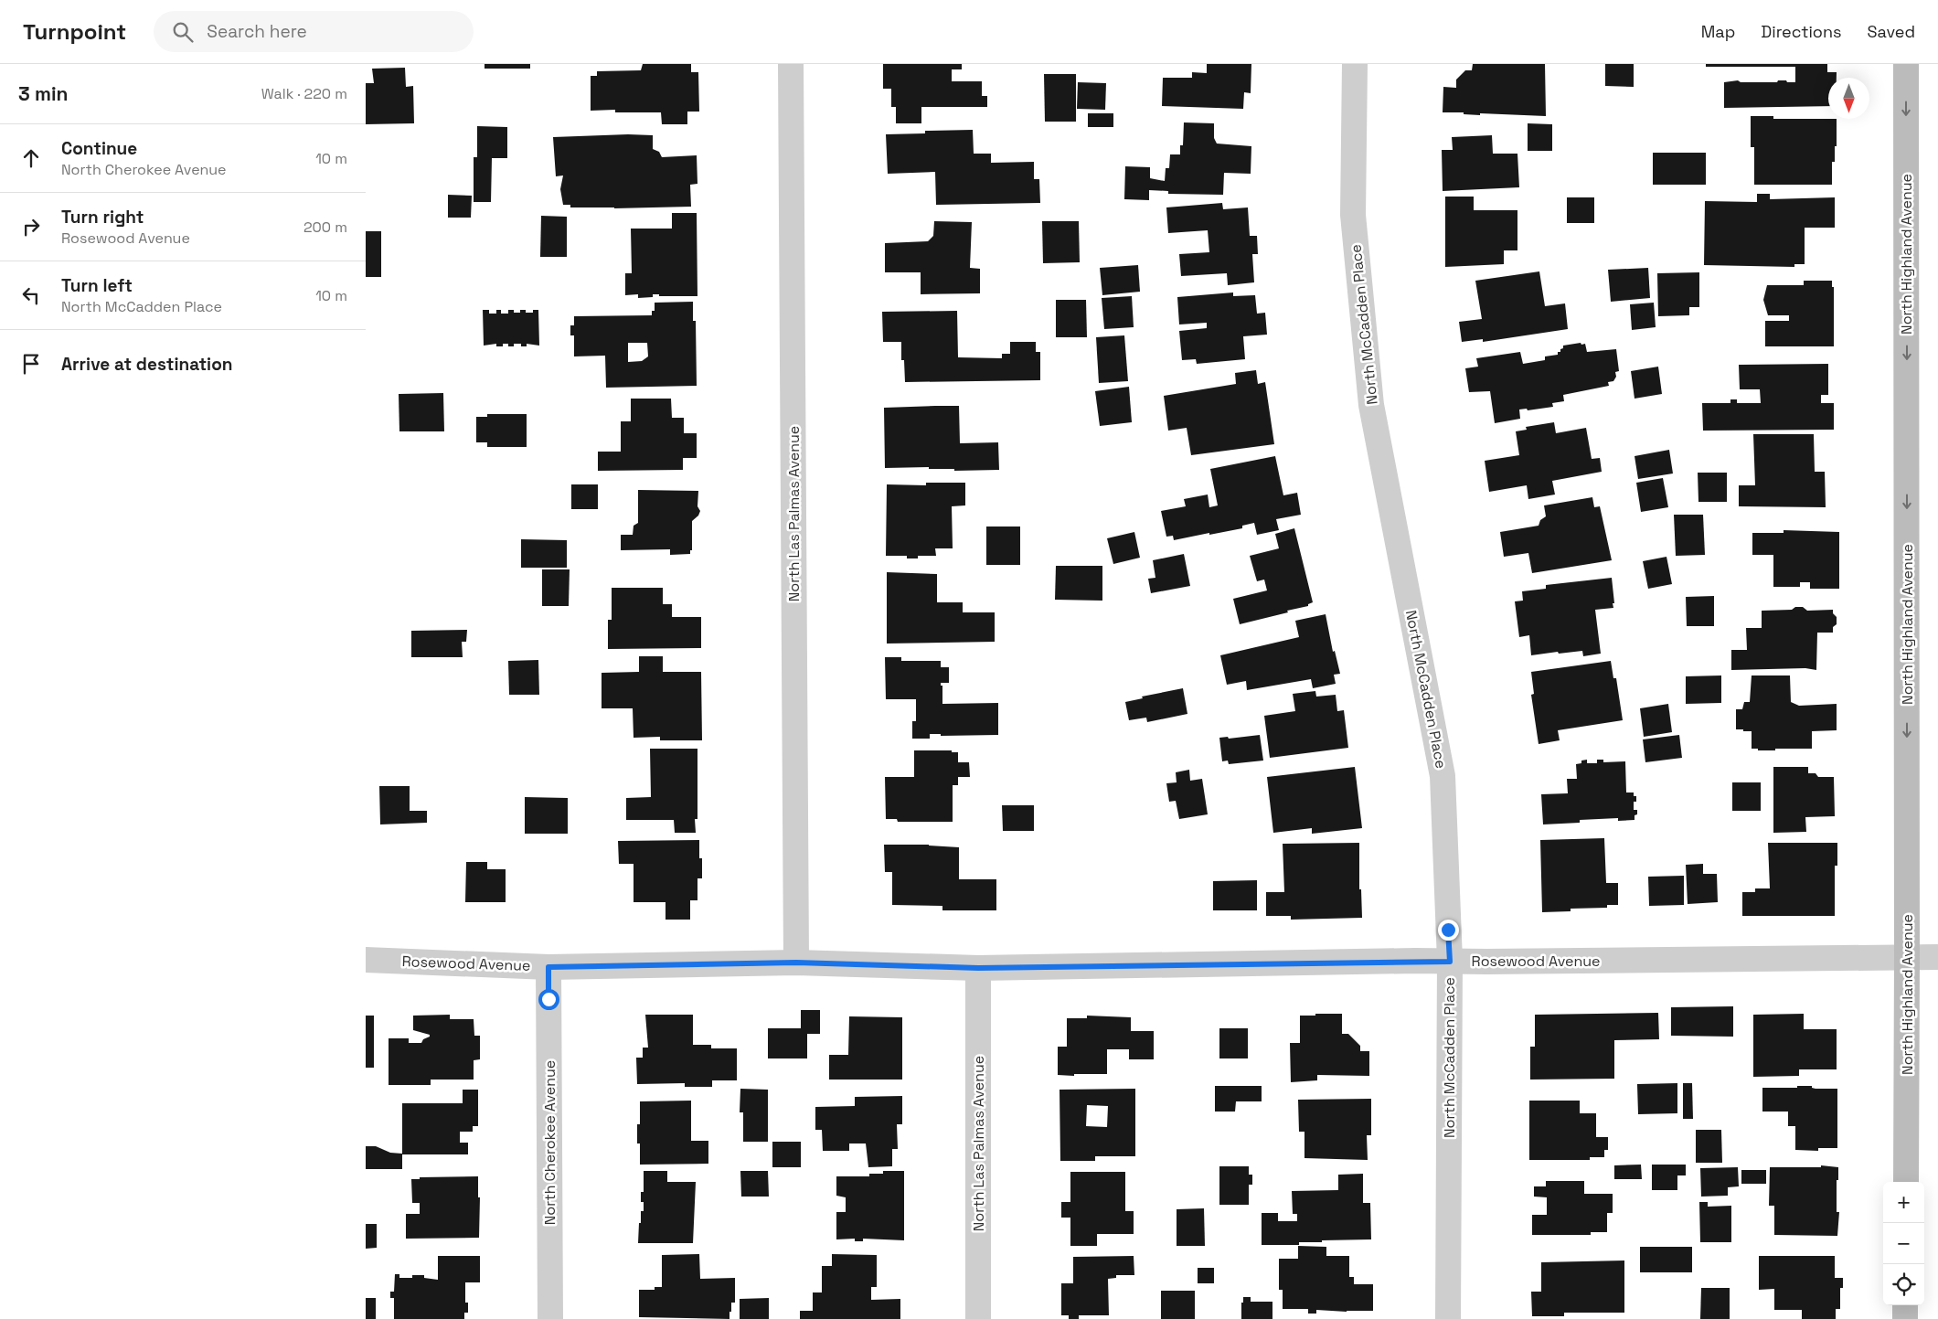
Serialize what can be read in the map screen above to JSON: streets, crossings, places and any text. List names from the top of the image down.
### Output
{
  "streets": {
    "main road": ["North Highland Avenue"],
    "street": [
      "North McCadden Place",
      "North Las Palmas Avenue",
      "Rosewood Avenue",
      "North Cherokee Avenue"
    ]
  },
  "crossings": [
    ["North Highland Avenue", "Rosewood Avenue"],
    ["North McCadden Place", "Rosewood Avenue"],
    ["North Las Palmas Avenue", "Rosewood Avenue"],
    ["Rosewood Avenue", "North Cherokee Avenue"]
  ],
  "one_way": ["North Highland Avenue"],
  "north": "bottom",
  "page": {
    "header": "Turnpoint",
    "search": "Search here",
    "nav": ["Map", "Directions", "Saved"],
    "heading": ["3 min", "Walk · 220 m"],
    "list": [
      ["Continue", "North Cherokee Avenue", "10 m"],
      ["Turn right", "Rosewood Avenue", "200 m"],
      ["Turn left", "North McCadden Place", "10 m"],
      "Arrive at destination"
    ],
    "map_buttons": ["+", "−"]
  }
}
